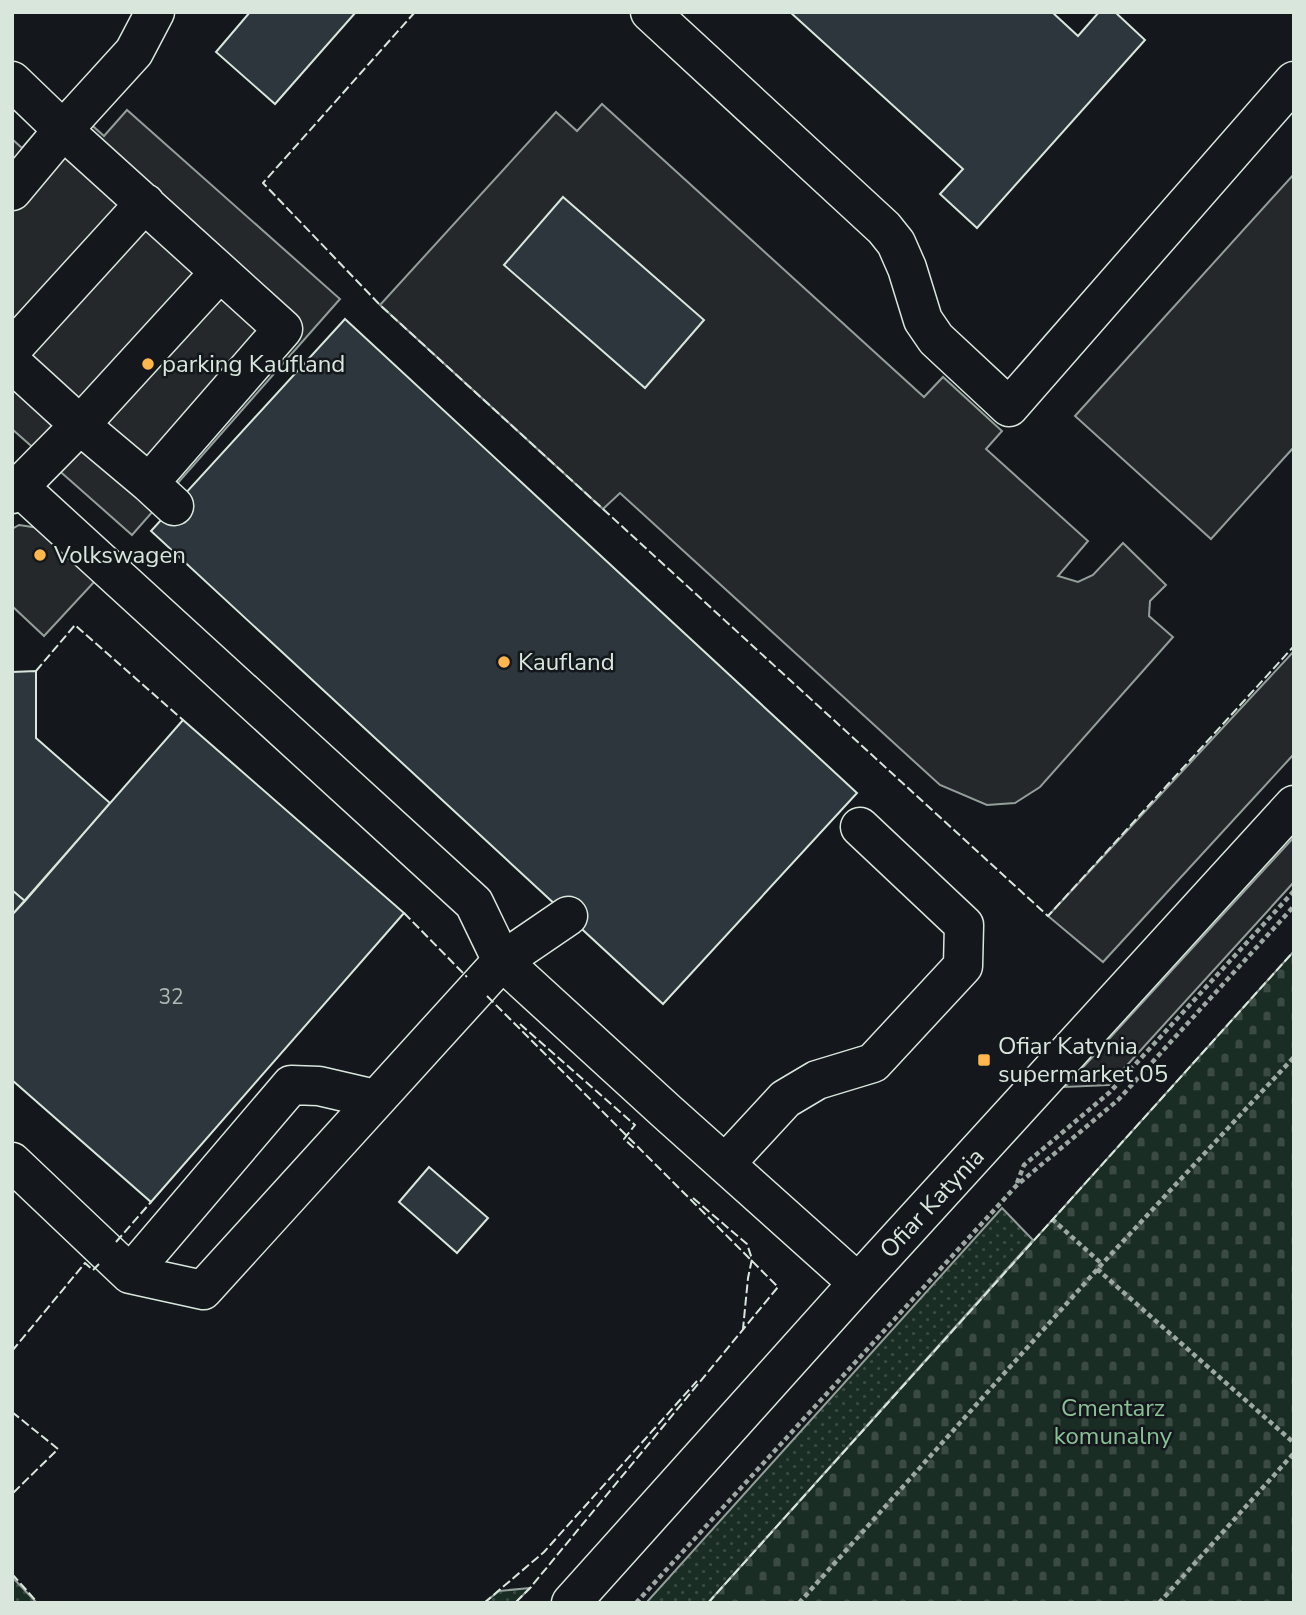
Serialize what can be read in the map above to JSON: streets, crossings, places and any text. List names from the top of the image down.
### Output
{
  "streets": {
    "street": ["Ofiar Katynia"]
  },
  "parks": ["Cmentarz komunalny"],
  "places": {
    "other": ["parking Kaufland", "Volkswagen", "Kaufland"],
    "transit": ["Ofiar Katynia supermarket 05"]
  },
  "house_numbers": ["32"]
}
